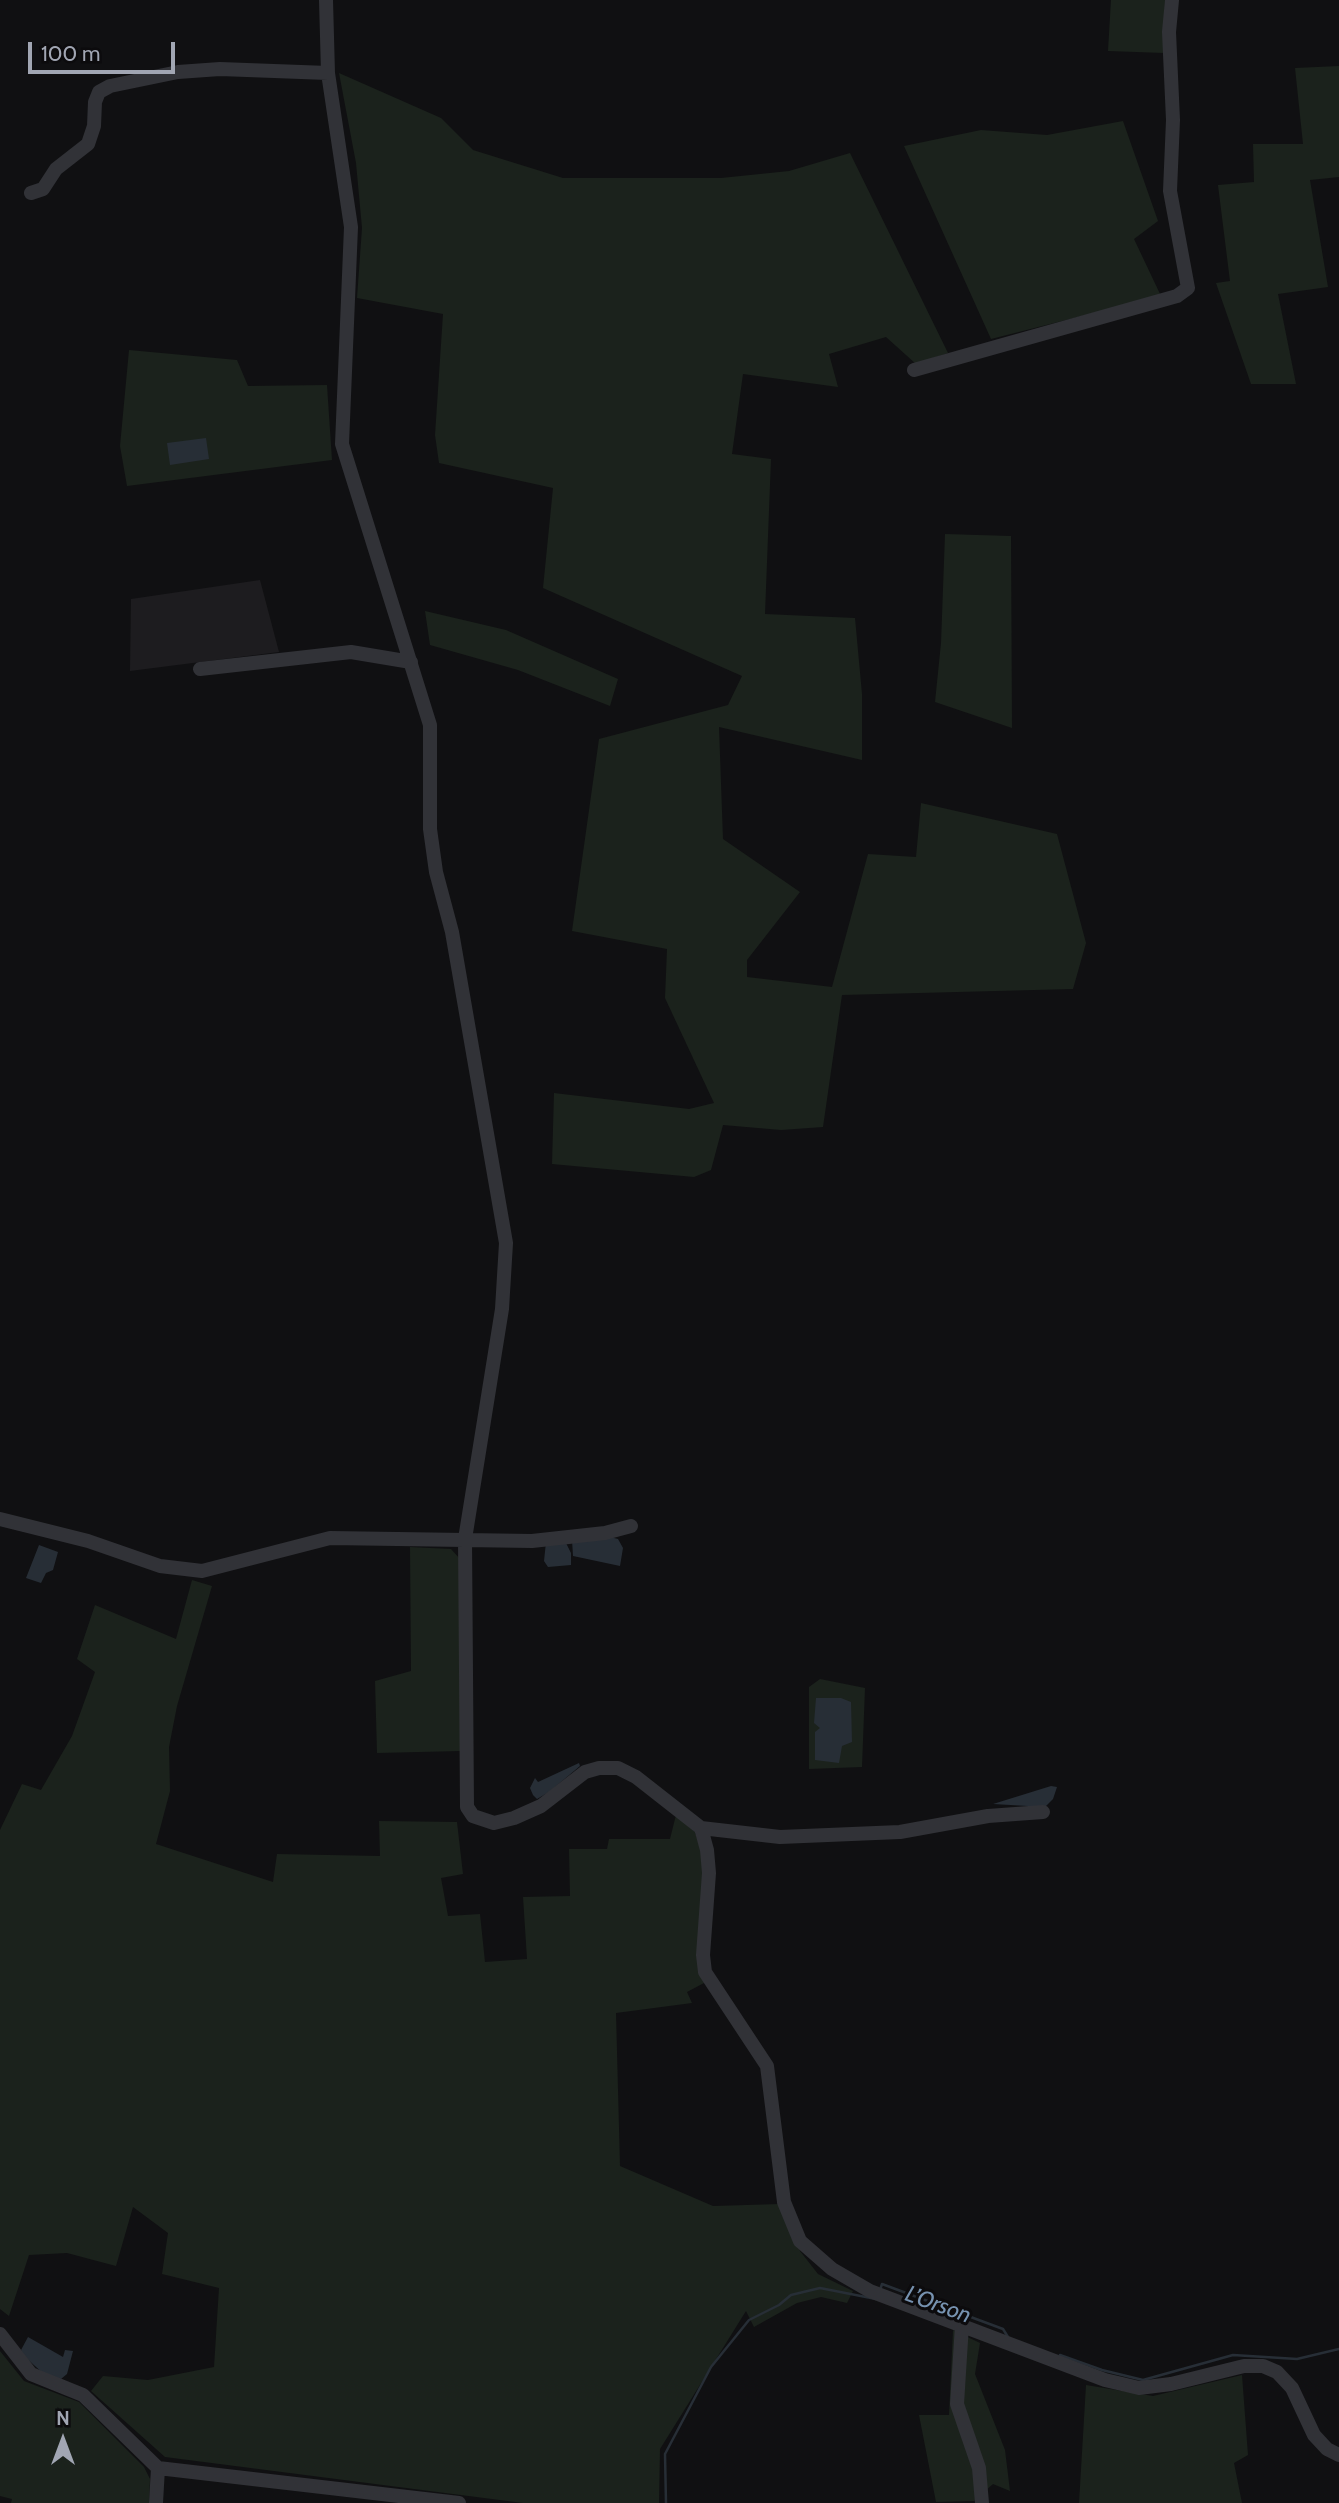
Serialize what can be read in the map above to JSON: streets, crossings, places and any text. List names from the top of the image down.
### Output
{
  "water": ["L’Orson"],
  "scale_bar": "100 m",
  "north": "top"
}
